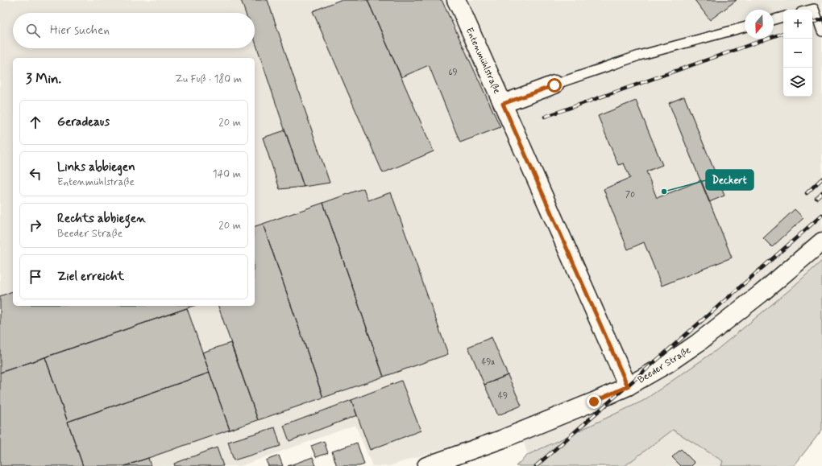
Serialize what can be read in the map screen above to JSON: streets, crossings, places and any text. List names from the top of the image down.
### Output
{
  "streets": {
    "street": ["Entenmühlstraße", "Beeder Straße"]
  },
  "crossings": [
    ["Entenmühlstraße", "Beeder Straße"]
  ],
  "places": ["Deckert"],
  "house_numbers": [
    "69",
    "70",
    "49a",
    "49"
  ],
  "north": "bottom",
  "page": {
    "map_buttons": ["+", "−"],
    "search": "Hier suchen",
    "heading": ["3 Min.", "Zu Fuß · 180 m"],
    "list": [
      ["Geradeaus", "20 m"],
      ["Links abbiegen", "Entenmühlstraße", "140 m"],
      ["Rechts abbiegen", "Beeder Straße", "20 m"],
      "Ziel erreicht"
    ]
  }
}
